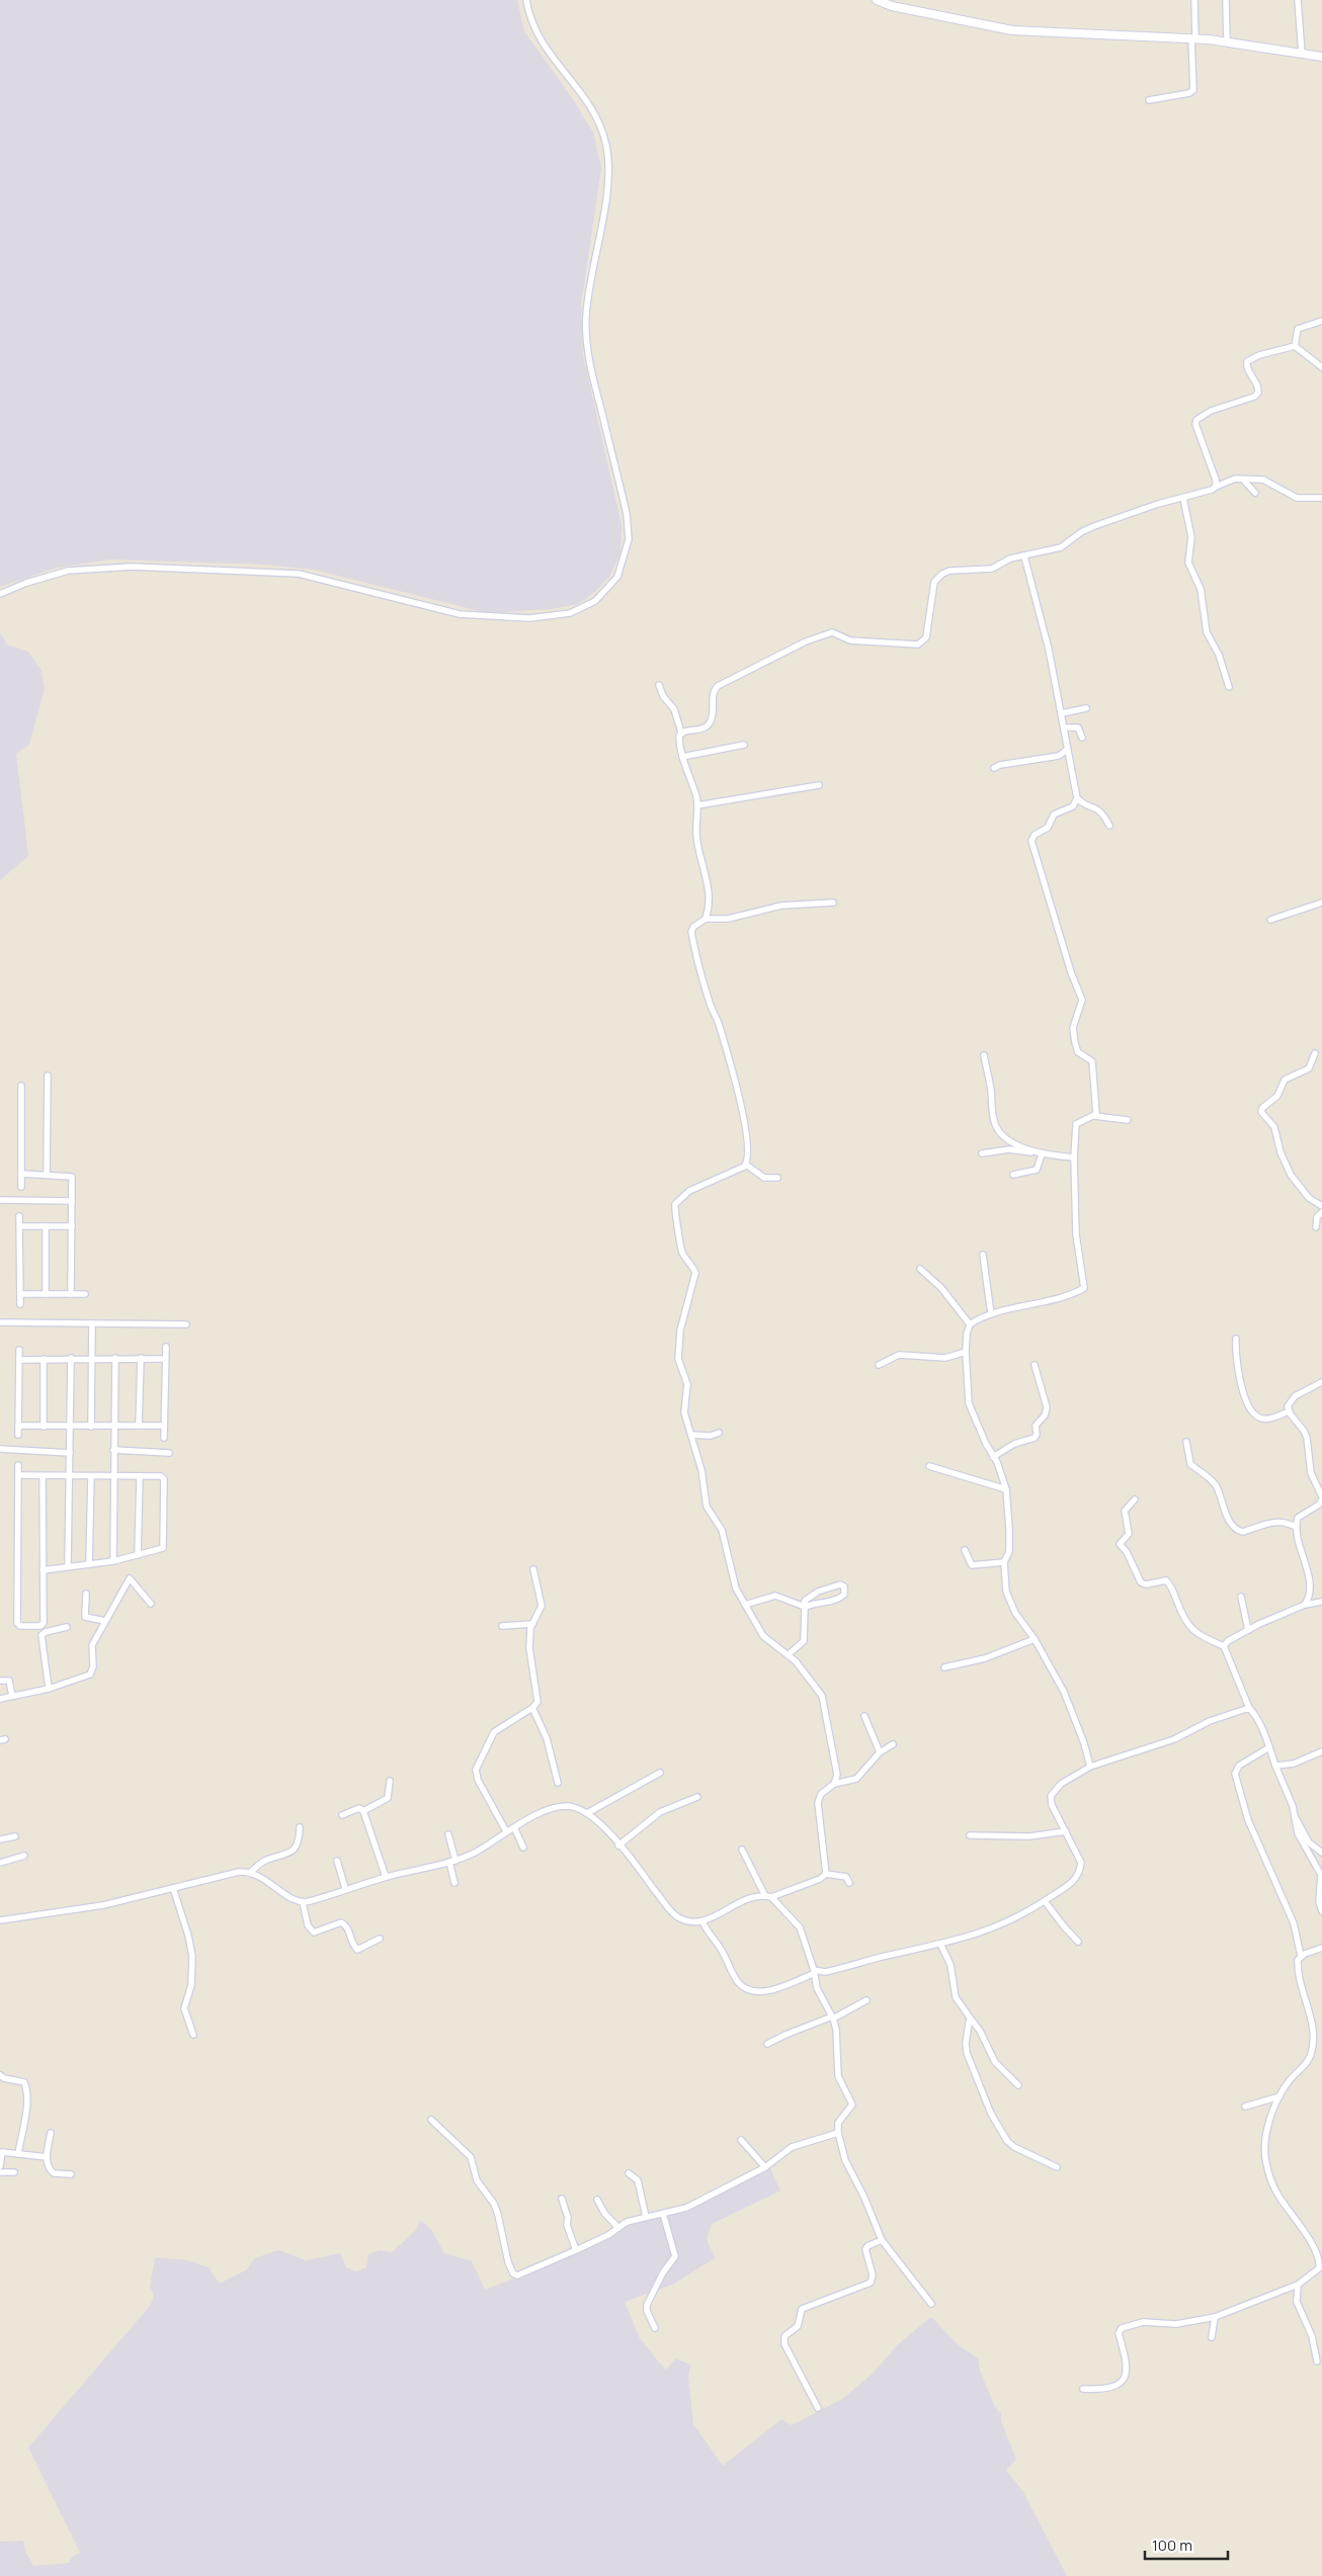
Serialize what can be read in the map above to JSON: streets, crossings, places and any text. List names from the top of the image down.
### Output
{
  "scale_bar": "100 m"
}
